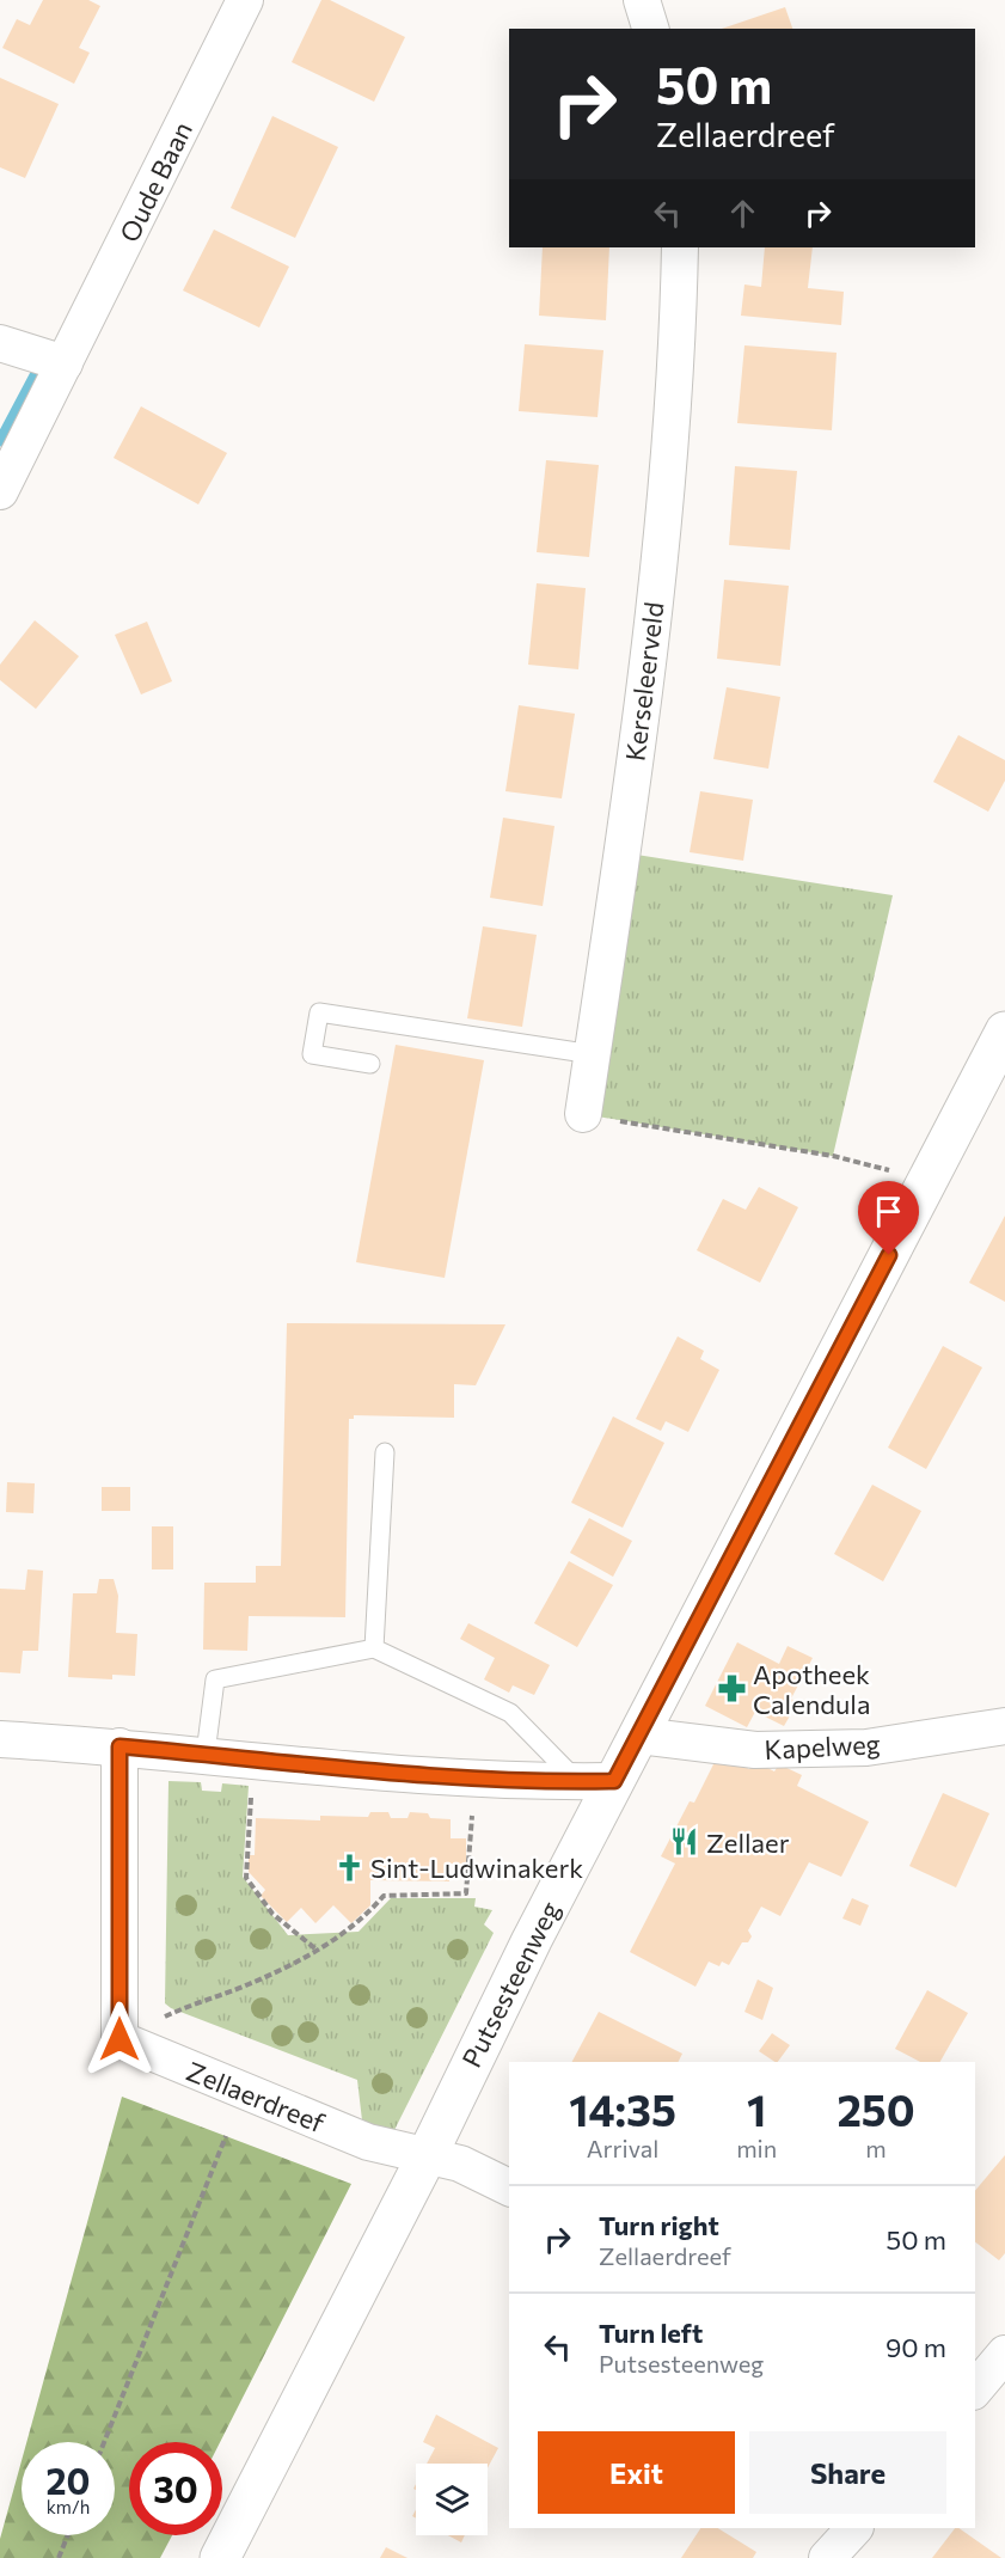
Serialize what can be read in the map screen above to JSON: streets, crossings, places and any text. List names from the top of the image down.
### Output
{
  "streets": {
    "main road": ["Putsesteenweg"],
    "street": [
      "Oude Baan",
      "Kerseleerveld",
      "Kapelweg",
      "Zellaerdreef"
    ]
  },
  "crossings": [
    ["Kapelweg", "Putsesteenweg"],
    ["Putsesteenweg", "Zellaerdreef"]
  ],
  "places": {
    "pharmacy": ["Apotheek Calendula"],
    "restaurant": ["Zellaer"],
    "church": ["Sint-Ludwinakerk"]
  },
  "page": {
    "turn": ["50 m", "Zellaerdreef"],
    "eta": [
      "14:35",
      "Arrival",
      "1",
      "min",
      "250",
      "m"
    ],
    "list": [
      {
        "name": "Turn right",
        "note": "Zellaerdreef",
        "value": "50 m"
      },
      {
        "name": "Turn left",
        "note": "Putsesteenweg",
        "value": "90 m"
      }
    ],
    "buttons": ["Exit", "Share"],
    "speed": "20 km/h",
    "limit": "30"
  }
}
